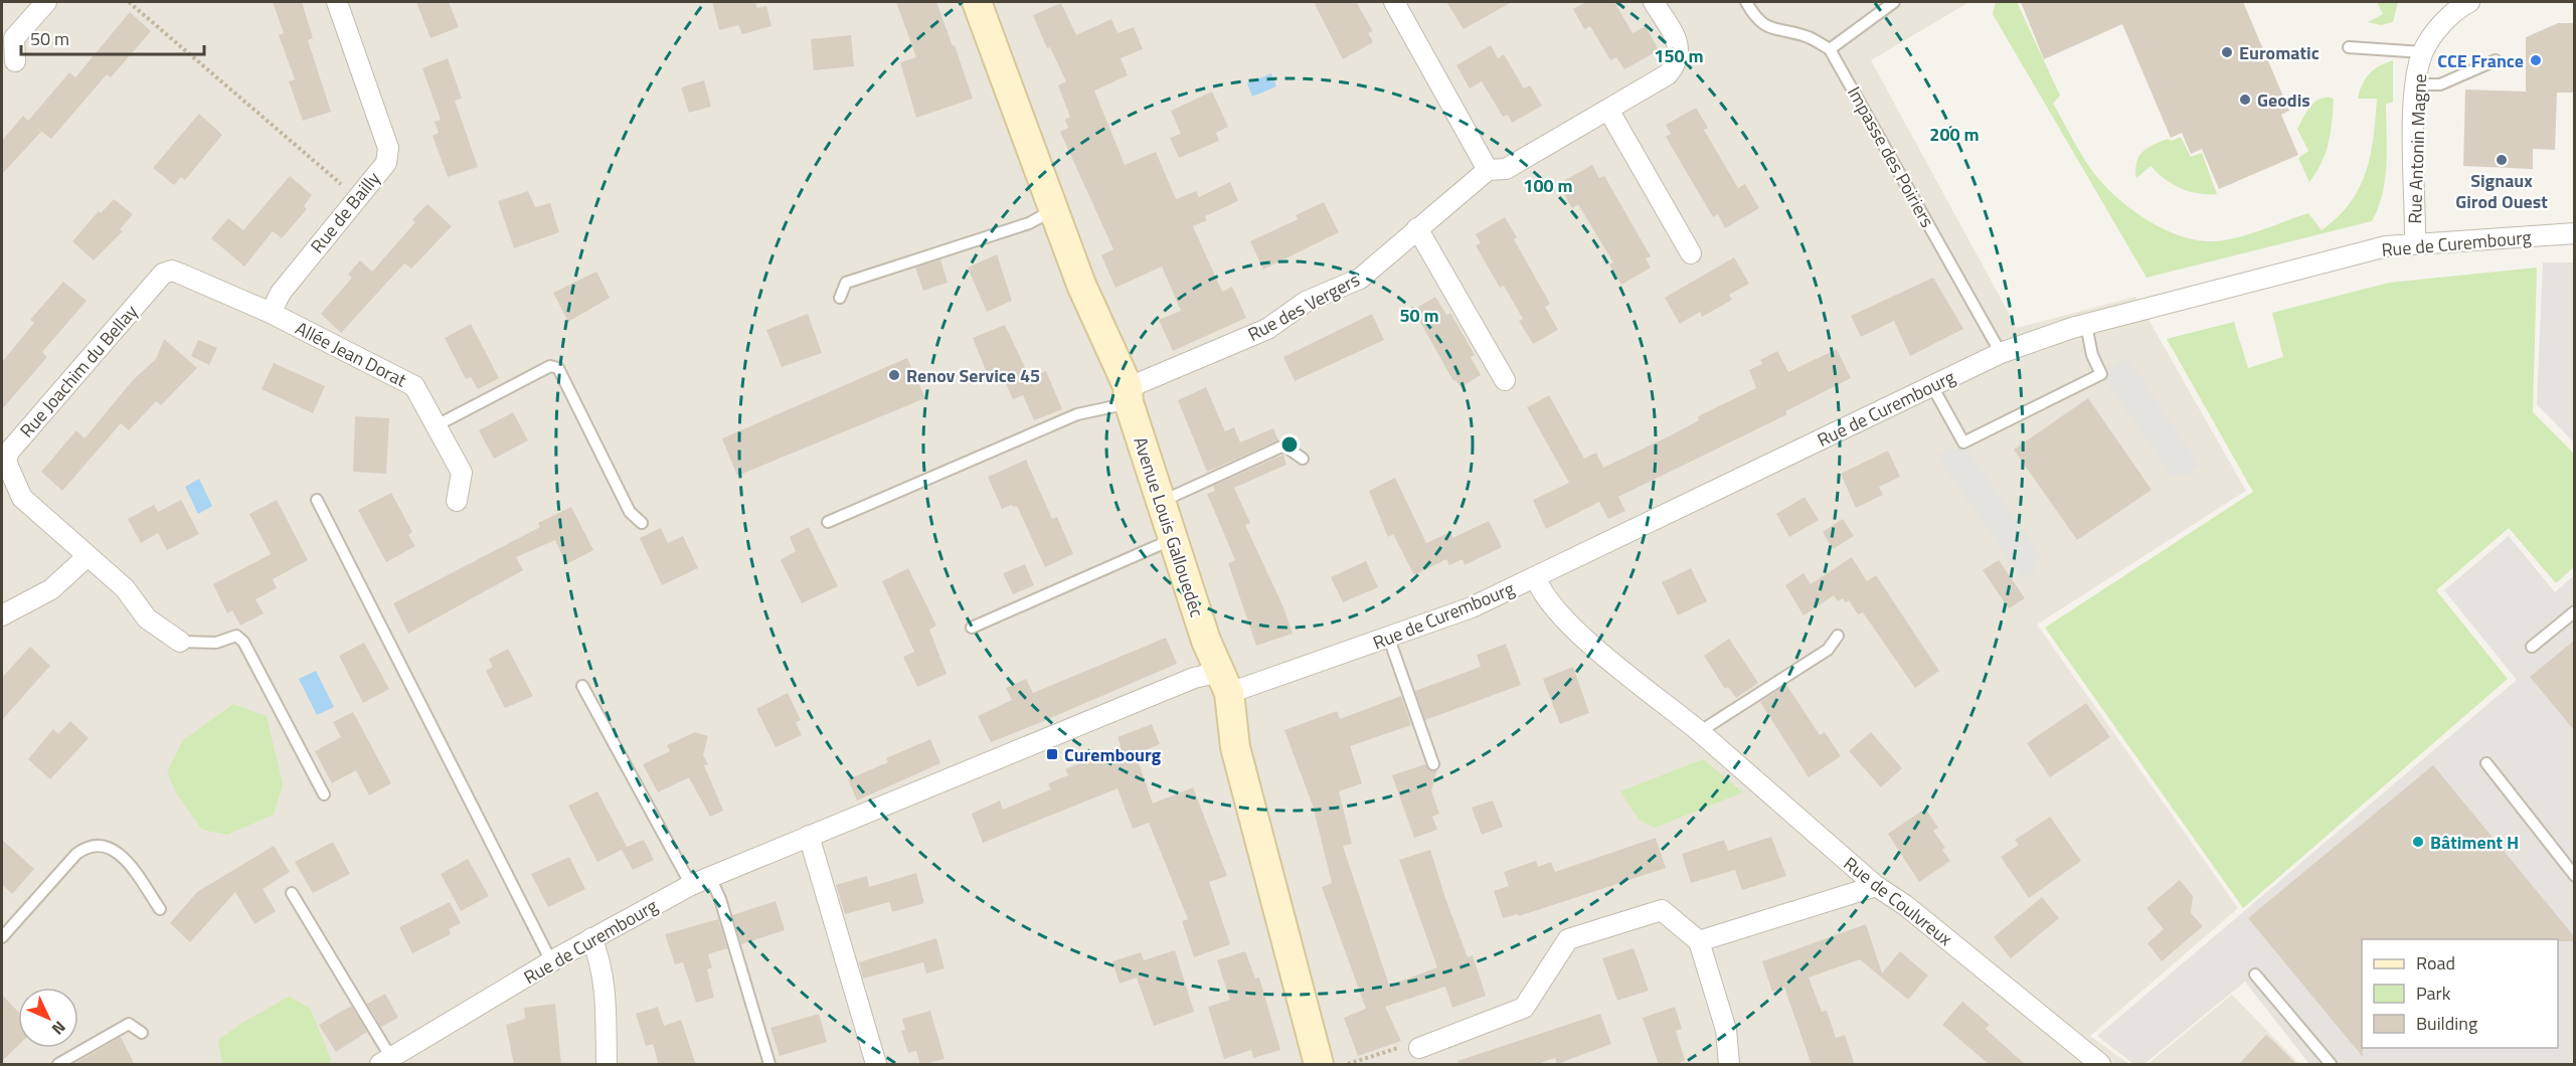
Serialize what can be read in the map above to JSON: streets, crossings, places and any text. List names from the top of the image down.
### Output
{
  "streets": {
    "main road": ["Avenue Louis Gallouedec"],
    "street": [
      "Rue Antonin Magne",
      "Rue de Bailly",
      "Rue de Curembourg",
      "Rue des Vergers",
      "Allée Jean Dorat",
      "Rue Joachim du Bellay",
      "Rue de Coulvreux"
    ],
    "lane": ["Impasse des Poiriers"]
  },
  "crossings": [
    ["Rue Antonin Magne", "Rue de Curembourg"],
    ["Impasse des Poiriers", "Rue de Curembourg"],
    ["Rue de Bailly", "Allée Jean Dorat"],
    ["Rue de Bailly", "Rue Joachim du Bellay"],
    ["Rue de Curembourg", "Avenue Louis Gallouedec"],
    ["Rue de Curembourg", "Rue de Coulvreux"],
    ["Rue des Vergers", "Avenue Louis Gallouedec"],
    ["Allée Jean Dorat", "Rue Joachim du Bellay"]
  ],
  "places": {
    "other": [
      "Euromatic",
      "CCE France",
      "Geodis",
      "Signaux Girod Ouest",
      "Renov Service 45",
      "Bâtiment H"
    ],
    "transit": ["Curembourg"]
  },
  "legend": ["Road", "Park", "Building"],
  "scale_bar": "50 m",
  "north": "bottom right",
  "rings": [
    "150 m",
    "200 m",
    "100 m",
    "50 m"
  ]
}
